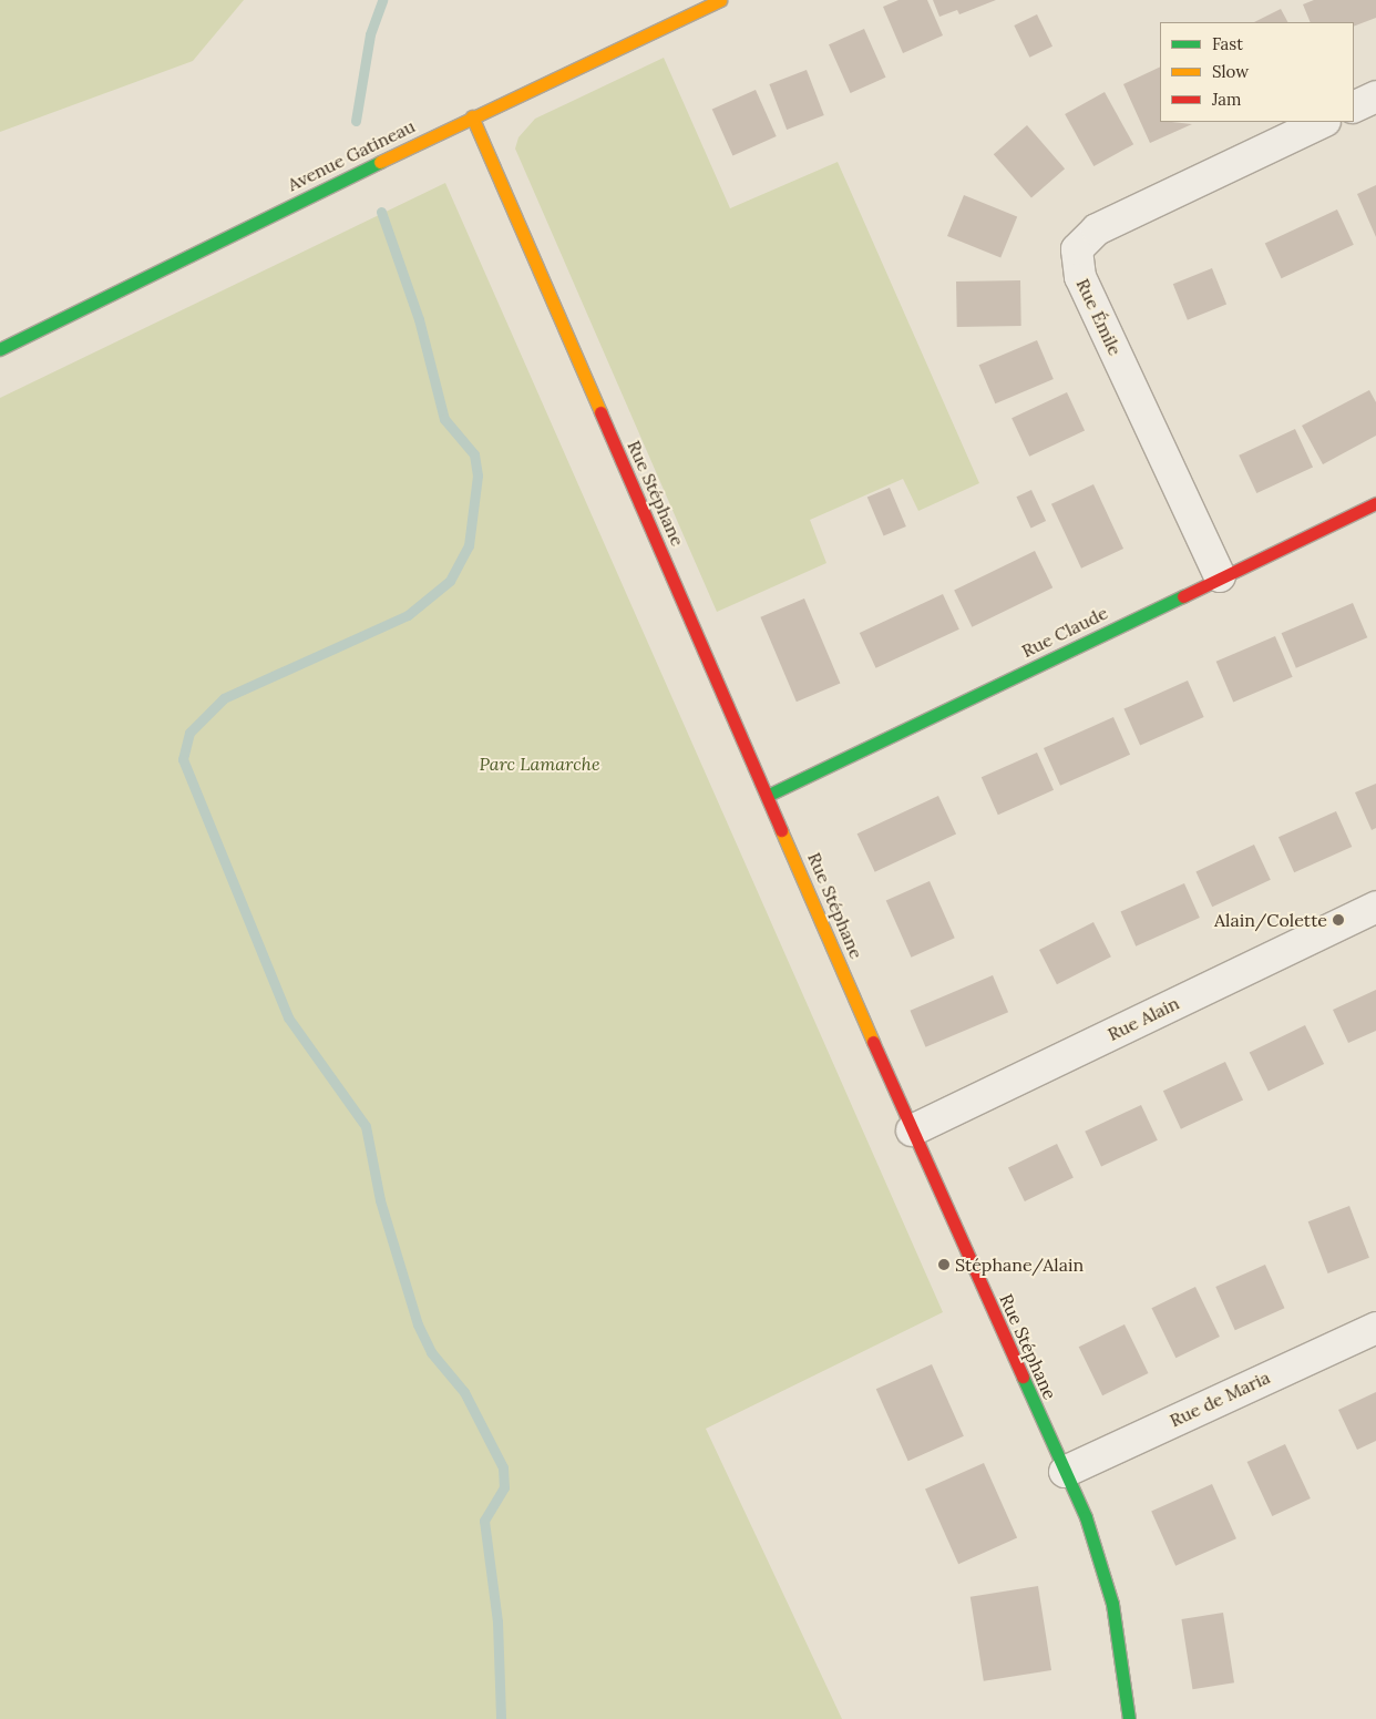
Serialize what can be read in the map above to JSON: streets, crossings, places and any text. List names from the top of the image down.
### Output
{
  "streets": {
    "street": [
      "Avenue Gatineau",
      "Rue Émile",
      "Rue Stéphane",
      "Rue Claude",
      "Rue Alain",
      "Rue de Maria"
    ]
  },
  "crossings": [
    ["Avenue Gatineau", "Rue Stéphane"],
    ["Rue Émile", "Rue Claude"],
    ["Rue Stéphane", "Rue Claude"],
    ["Rue Stéphane", "Rue Alain"],
    ["Rue Stéphane", "Rue de Maria"]
  ],
  "parks": ["Parc Lamarche"],
  "places": ["Alain/Colette", "Stéphane/Alain"],
  "legend": ["Fast", "Slow", "Jam"]
}
